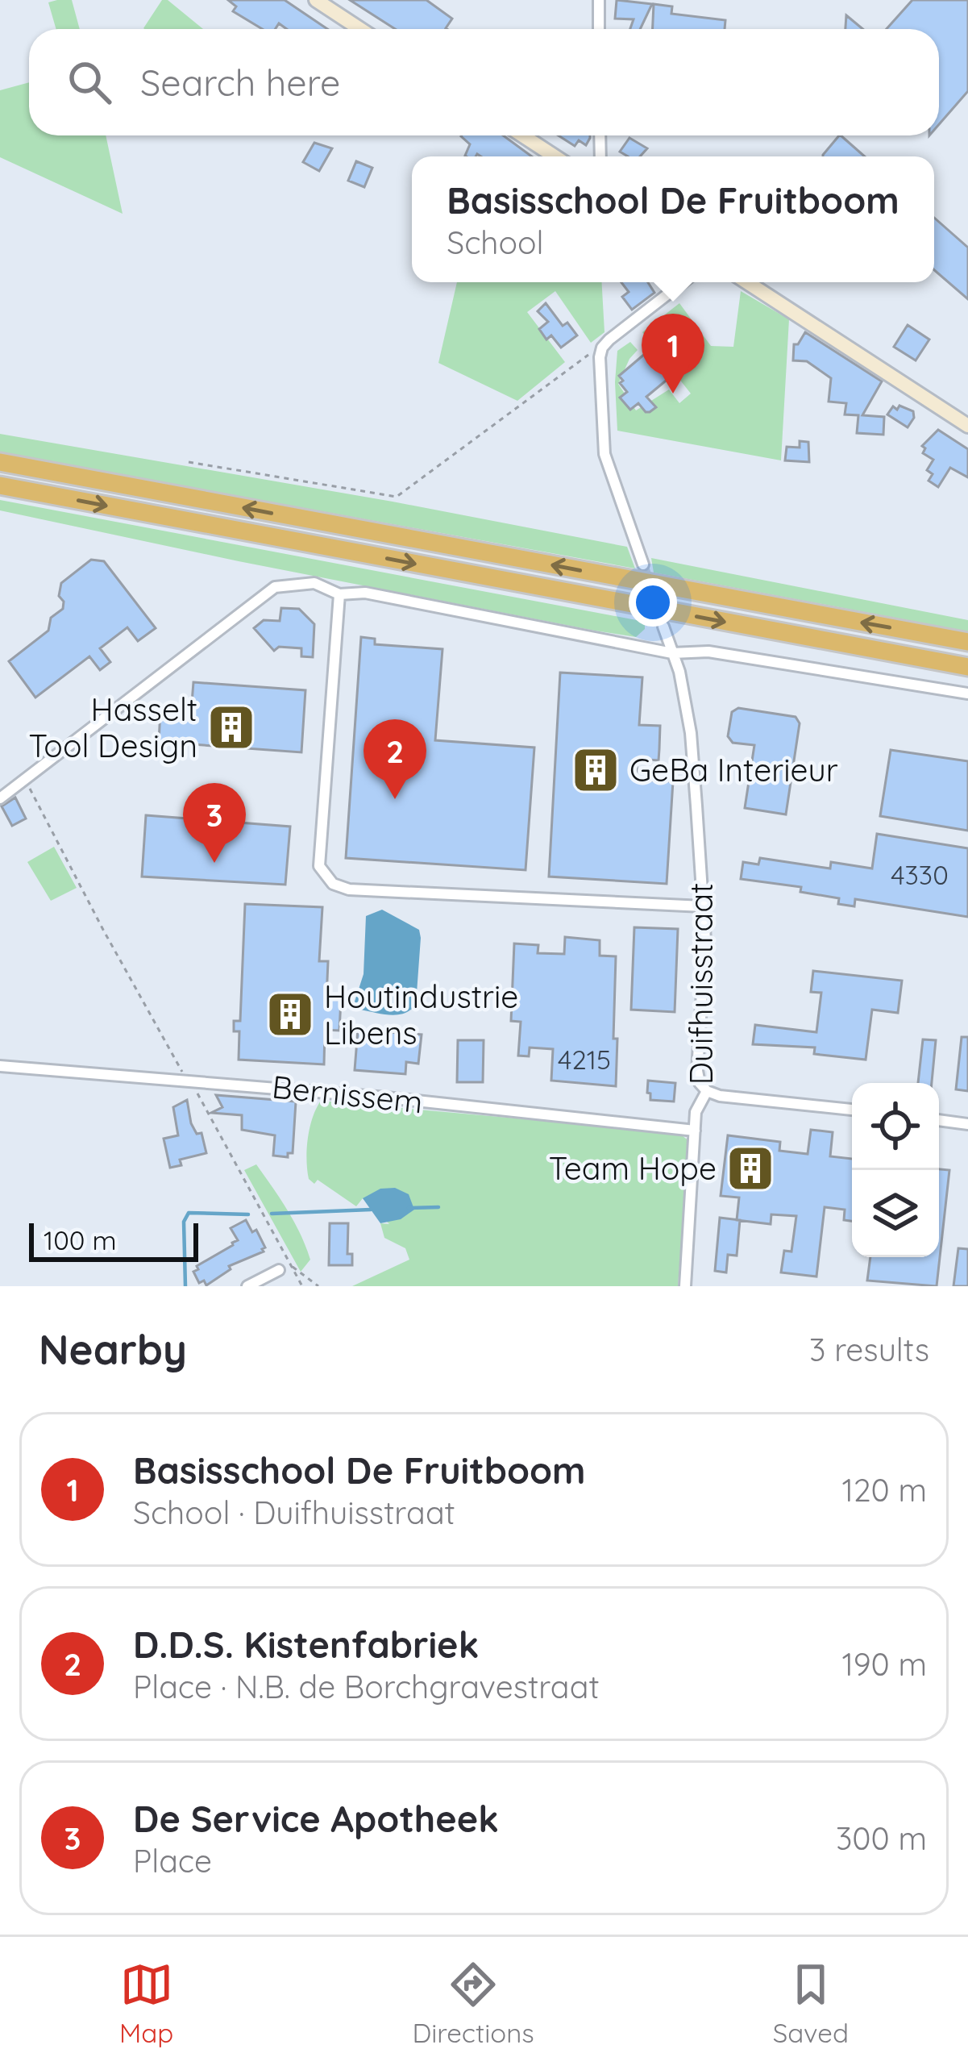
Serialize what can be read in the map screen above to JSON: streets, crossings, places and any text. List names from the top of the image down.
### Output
{
  "streets": {
    "street": ["Duifhuisstraat", "Bernissem"]
  },
  "crossings": [
    ["Duifhuisstraat", "Bernissem"]
  ],
  "places": {
    "building": [
      "Hasselt Tool Design",
      "GeBa Interieur",
      "Houtindustrie Libens",
      "Team Hope"
    ]
  },
  "house_numbers": ["4330", "4215"],
  "scale_bar": "100 m",
  "page": {
    "search": "Search here",
    "popup": ["Basisschool De Fruitboom", "School"],
    "pins": ["1", "2", "3"],
    "scale": "100 m",
    "heading": ["Nearby", "3 results"],
    "list": [
      {
        "mark": "1",
        "name": "Basisschool De Fruitboom",
        "note": "School · Duifhuisstraat",
        "value": "120 m"
      },
      {
        "mark": "2",
        "name": "D.D.S. Kistenfabriek",
        "note": "Place · N.B. de Borchgravestraat",
        "value": "190 m"
      },
      {
        "mark": "3",
        "name": "De Service Apotheek",
        "note": "Place",
        "value": "300 m"
      }
    ],
    "nav": ["Map", "Directions", "Saved"]
  }
}
